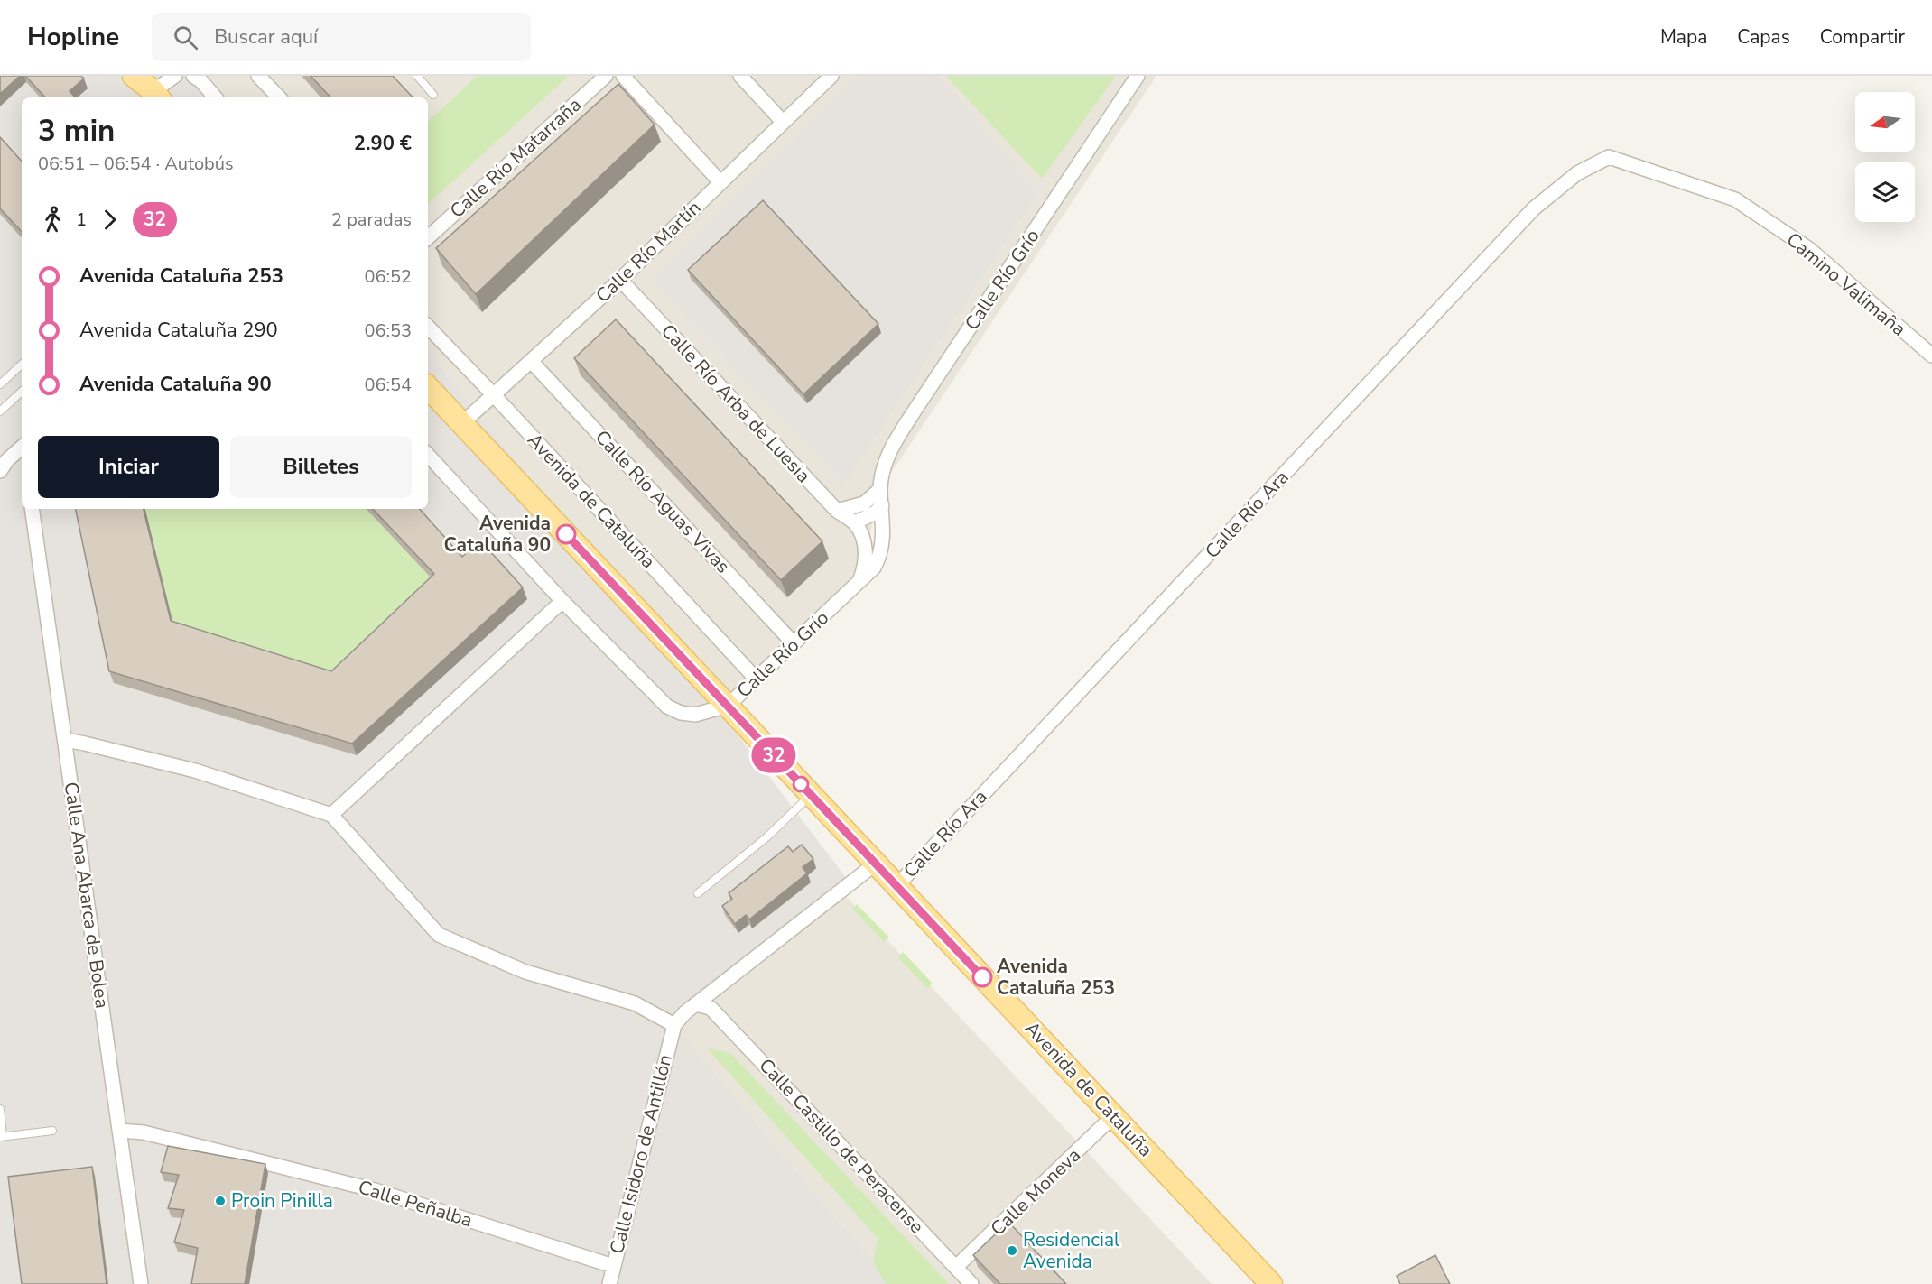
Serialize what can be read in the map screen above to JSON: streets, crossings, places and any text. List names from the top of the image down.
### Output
{
  "streets": {
    "main road": ["Avenida de Cataluña"],
    "street": [
      "Calle Río Matarraña",
      "Calle Río Martín",
      "Calle Río Grío",
      "Camino Valimaña",
      "Calle Río Arba de Luesia",
      "Calle Río Aguas Vivas",
      "Calle Río Ara",
      "Calle Ana Abarca de Bolea",
      "Calle Castillo de Peracense",
      "Calle Isidoro de Antillón",
      "Calle Moneva",
      "Calle Peñalba"
    ]
  },
  "crossings": [
    ["Calle Río Martín", "Calle Río Arba de Luesia"],
    ["Calle Río Martín", "Avenida de Cataluña"],
    ["Calle Río Martín", "Calle Río Aguas Vivas"],
    ["Calle Río Grío", "Avenida de Cataluña"],
    ["Calle Río Grío", "Calle Río Aguas Vivas"],
    ["Camino Valimaña", "Calle Río Ara"],
    ["Avenida de Cataluña", "Calle Río Ara"],
    ["Avenida de Cataluña", "Calle Moneva"],
    ["Calle Ana Abarca de Bolea", "Calle Peñalba"],
    ["Calle Castillo de Peracense", "Calle Moneva"],
    ["Calle Isidoro de Antillón", "Calle Peñalba"]
  ],
  "places": [
    "Avenida Cataluña 90",
    "Avenida Cataluña 253",
    "Proin Pinilla",
    "Residencial Avenida"
  ],
  "lines": ["bus line 32"],
  "north": "left",
  "page": {
    "header": "Hopline",
    "search": "Buscar aquí",
    "nav": ["Mapa", "Capas", "Compartir"],
    "on_map": "32",
    "heading": ["3 min", "06:51 – 06:54 · Autobús", "2.90 €"],
    "legs": ["1", "32", "2 paradas"],
    "list": [
      {
        "name": "Avenida Cataluña 253",
        "value": "06:52"
      },
      {
        "name": "Avenida Cataluña 290",
        "value": "06:53"
      },
      {
        "name": "Avenida Cataluña 90",
        "value": "06:54"
      }
    ],
    "buttons": ["Iniciar", "Billetes"]
  }
}
